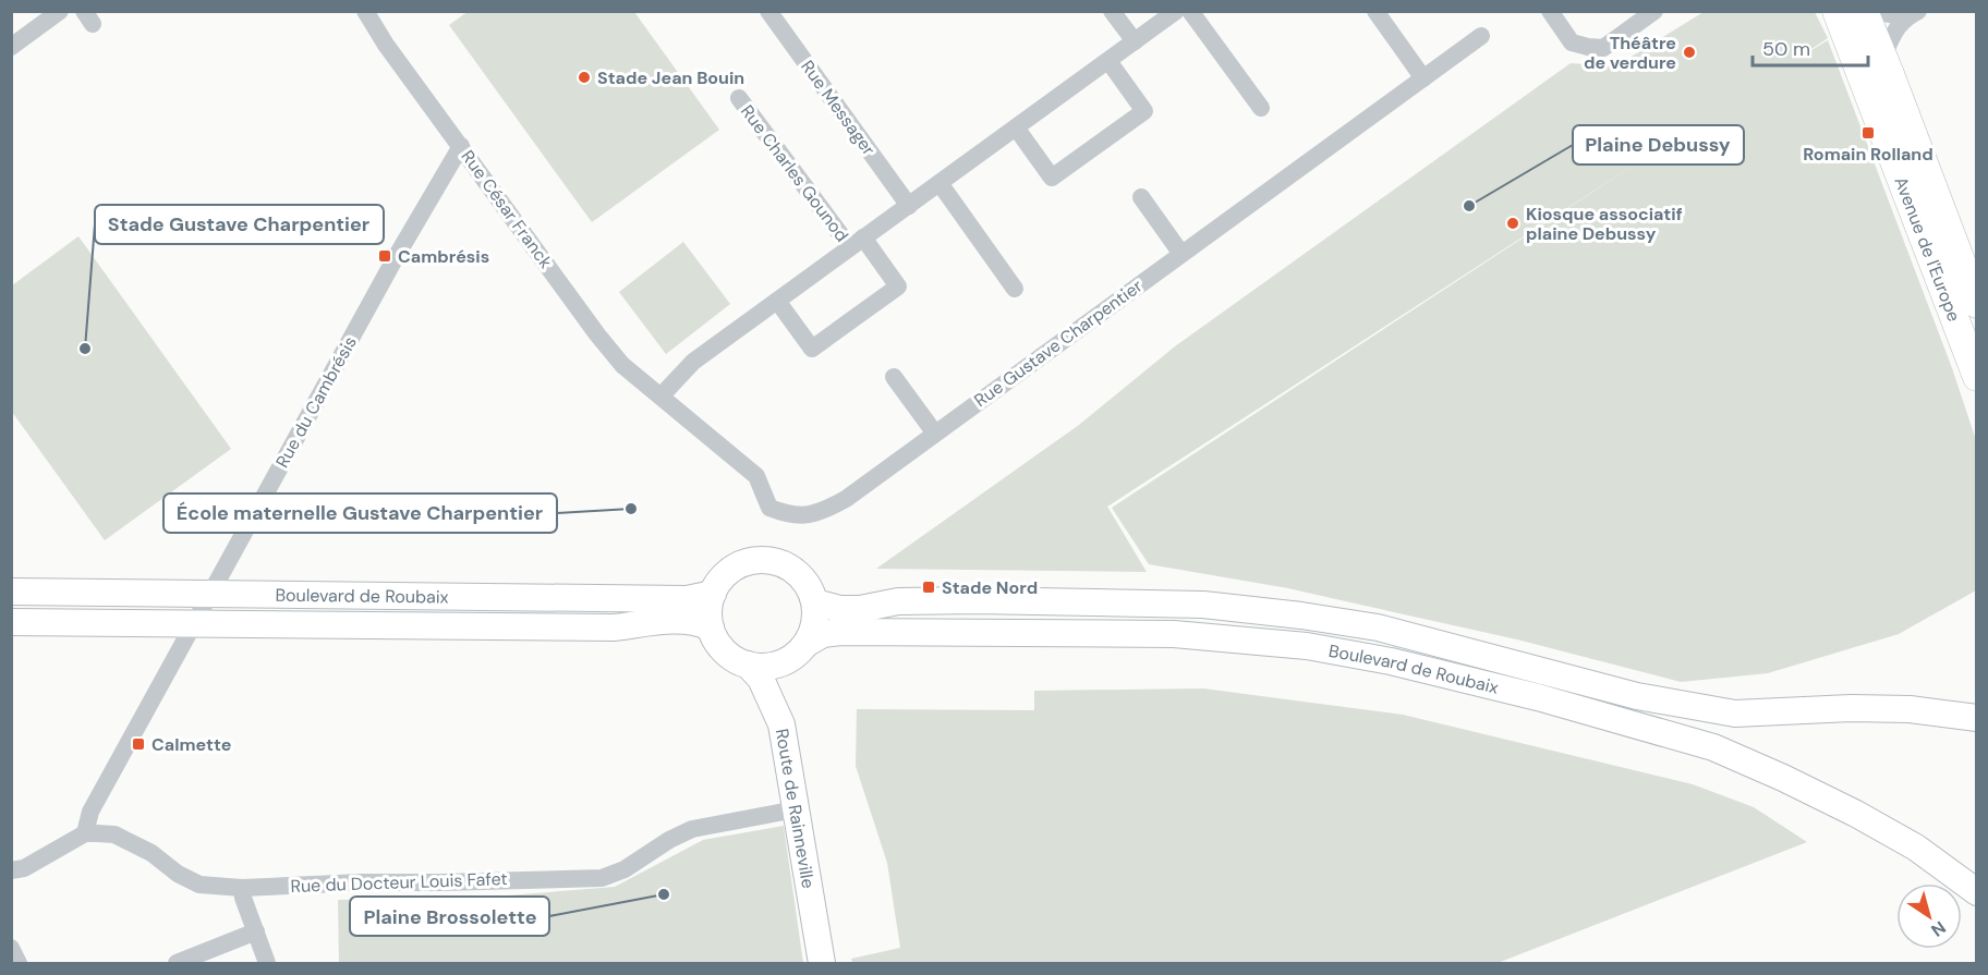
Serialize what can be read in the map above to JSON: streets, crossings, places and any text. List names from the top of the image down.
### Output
{
  "streets": {
    "main road": ["Avenue de l'Europe", "Boulevard de Roubaix", "Route de Rainneville"],
    "street": [
      "Rue Messager",
      "Rue Charles Gounod",
      "Rue César Franck",
      "Rue Gustave Charpentier",
      "Rue du Cambrésis",
      "Rue du Docteur Louis Fafet"
    ]
  },
  "crossings": [
    ["Rue César Franck", "Rue Gustave Charpentier"],
    ["Rue César Franck", "Rue du Cambrésis"],
    ["Rue du Cambrésis", "Boulevard de Roubaix"],
    ["Rue du Cambrésis", "Rue du Docteur Louis Fafet"],
    ["Boulevard de Roubaix", "Route de Rainneville"],
    ["Route de Rainneville", "Rue du Docteur Louis Fafet"]
  ],
  "places": {
    "other": [
      "Théâtre de verdure",
      "Stade Jean Bouin",
      "Plaine Debussy",
      "Kiosque associatif plaine Debussy",
      "Stade Gustave Charpentier",
      "École maternelle Gustave Charpentier",
      "Plaine Brossolette"
    ],
    "transit": [
      "Romain Rolland",
      "Cambrésis",
      "Stade Nord",
      "Calmette"
    ]
  },
  "scale_bar": "50 m",
  "north": "bottom right"
}
